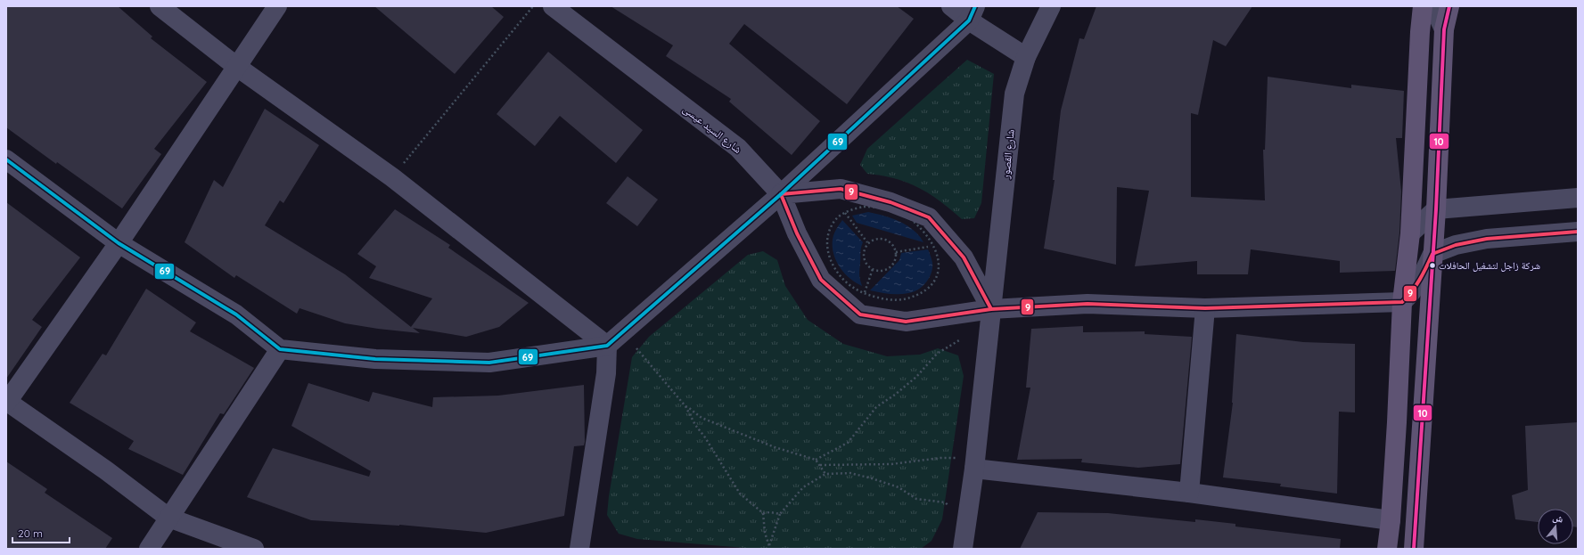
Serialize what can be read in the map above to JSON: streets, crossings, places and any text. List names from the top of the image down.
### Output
{
  "streets": {
    "street": ["شارع السيد عيسى", "شارع القصور"]
  },
  "places": ["شركة زاجل لتشغيل الحافلات"],
  "lines": ["transit line 69", "transit line 10", "transit line 9"],
  "scale_bar": "20 m",
  "north": "top"
}
